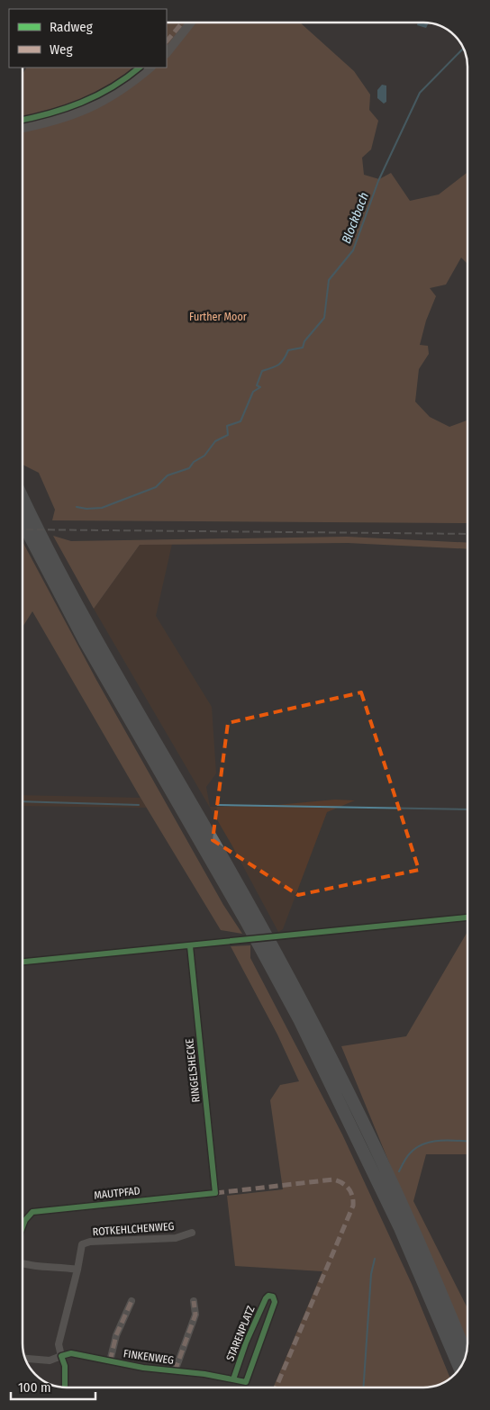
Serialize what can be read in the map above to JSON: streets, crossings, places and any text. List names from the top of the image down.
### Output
{
  "streets": {
    "street": [
      "RINGELSHECKE",
      "MAUTPFAD",
      "ROTKEHLCHENWEG",
      "STARENPLATZ",
      "FINKENWEG"
    ]
  },
  "crossings": [
    ["RINGELSHECKE", "MAUTPFAD"],
    ["STARENPLATZ", "FINKENWEG"]
  ],
  "water": ["Blockbach"],
  "parks": ["Further Moor"],
  "legend": ["Radweg", "Weg"],
  "scale_bar": "100 m"
}
